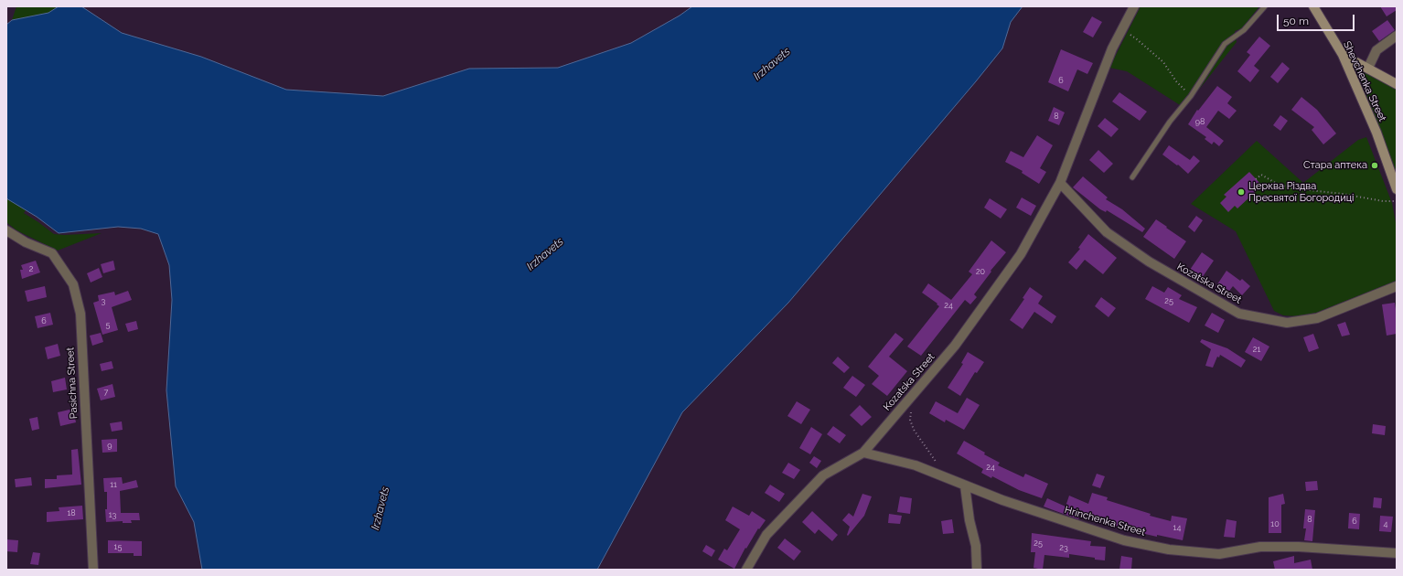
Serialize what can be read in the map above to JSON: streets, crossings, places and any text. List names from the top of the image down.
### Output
{
  "streets": {
    "street": [
      "Shevchenka Street",
      "Kozatska Street",
      "Pasichna Street",
      "Hrinchenka Street"
    ]
  },
  "crossings": [
    ["Kozatska Street", "Hrinchenka Street"]
  ],
  "water": ["Irzhavets"],
  "places": ["Стара аптека", "Церква Різдва Пресвятої Богородиці"],
  "house_numbers": [
    "6",
    "8",
    "98",
    "2",
    "20",
    "3",
    "25",
    "24",
    "6",
    "5",
    "21",
    "7",
    "9",
    "24",
    "11",
    "18",
    "13",
    "8",
    "6",
    "10",
    "4",
    "14",
    "25",
    "15",
    "23"
  ],
  "scale_bar": "50 m"
}
